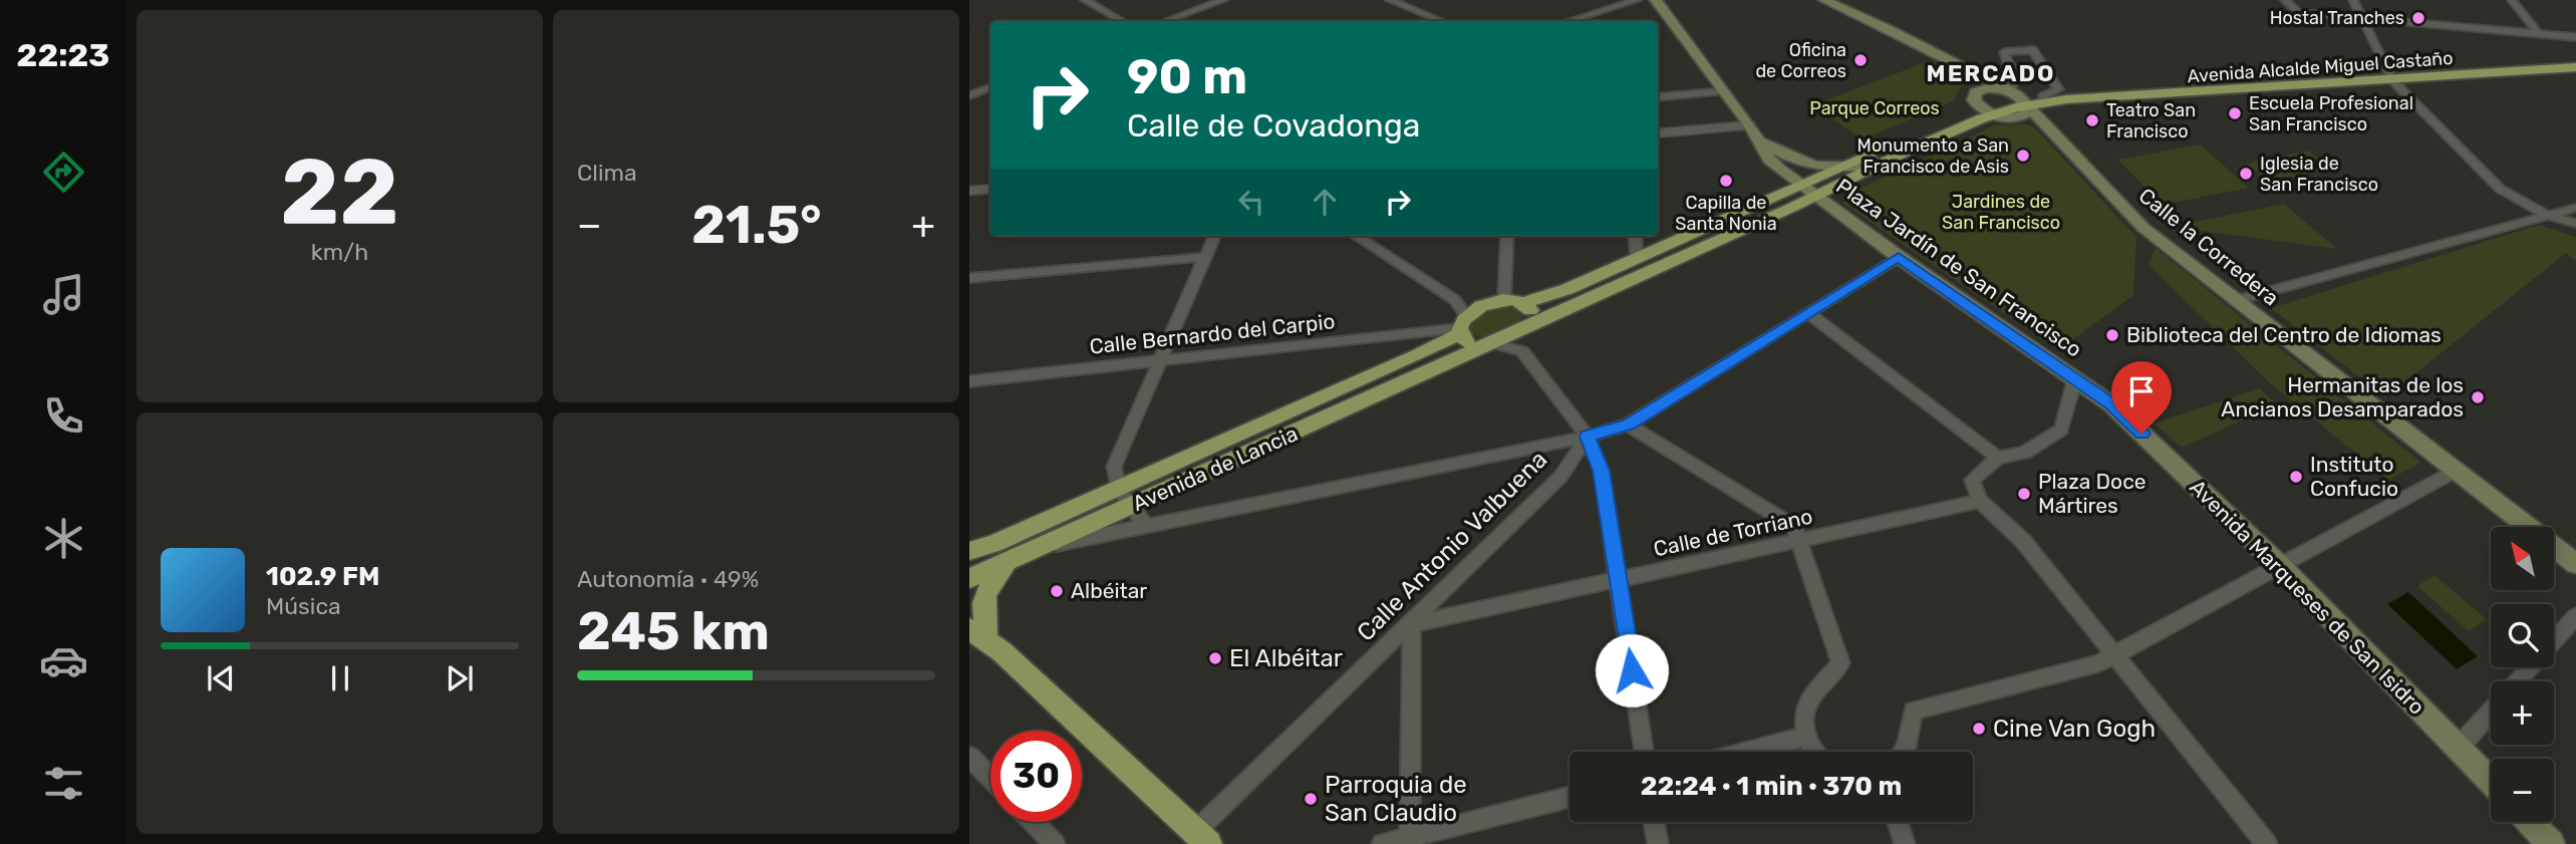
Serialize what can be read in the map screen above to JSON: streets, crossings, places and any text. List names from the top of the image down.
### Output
{
  "streets": {
    "main road": [
      "Avenida Alcalde Miguel Castaño",
      "Calle la Corredera",
      "Plaza Jardín de San Francisco",
      "Avenida de Lancia",
      "Avenida Marqueses de San Isidro"
    ],
    "street": ["Calle Bernardo del Carpio", "Calle de Torriano", "Calle Antonio Valbuena"]
  },
  "crossings": [
    ["Avenida Alcalde Miguel Castaño", "Plaza Jardín de San Francisco"],
    ["Calle la Corredera", "Plaza Jardín de San Francisco"],
    ["Plaza Jardín de San Francisco", "Avenida de Lancia"],
    ["Plaza Jardín de San Francisco", "Avenida Marqueses de San Isidro"],
    ["Calle Bernardo del Carpio", "Avenida de Lancia"],
    ["Calle de Torriano", "Calle Antonio Valbuena"]
  ],
  "districts": ["MERCADO"],
  "parks": ["Parque Correos", "Jardines de San Francisco"],
  "places": [
    "Hostal Tranches",
    "Oficina de Correos",
    "Escuela Profesional San Francisco",
    "Teatro San Francisco",
    "Monumento a San Francisco de Asis",
    "Iglesia de San Francisco",
    "Capilla de Santa Nonia",
    "Biblioteca del Centro de Idiomas",
    "Hermanitas de los Ancianos Desamparados",
    "Instituto Confucio",
    "Plaza Doce Mártires",
    "Albéitar",
    "El Albéitar",
    "Cine Van Gogh",
    "Parroquia de San Claudio"
  ],
  "north": "top left",
  "page": {
    "tabs": "22:23",
    "tile": [
      ["22", "km/h"],
      "Clima",
      ["Autonomía · 49%", "245 km"]
    ],
    "turn": ["90 m", "Calle de Covadonga"],
    "heat": ["−", "21.5°", "+"],
    "map_buttons": ["+", "−"],
    "song": ["102.9 FM", "Música"],
    "limit": "30",
    "trip": "22:24 · 1 min · 370 m"
  }
}
